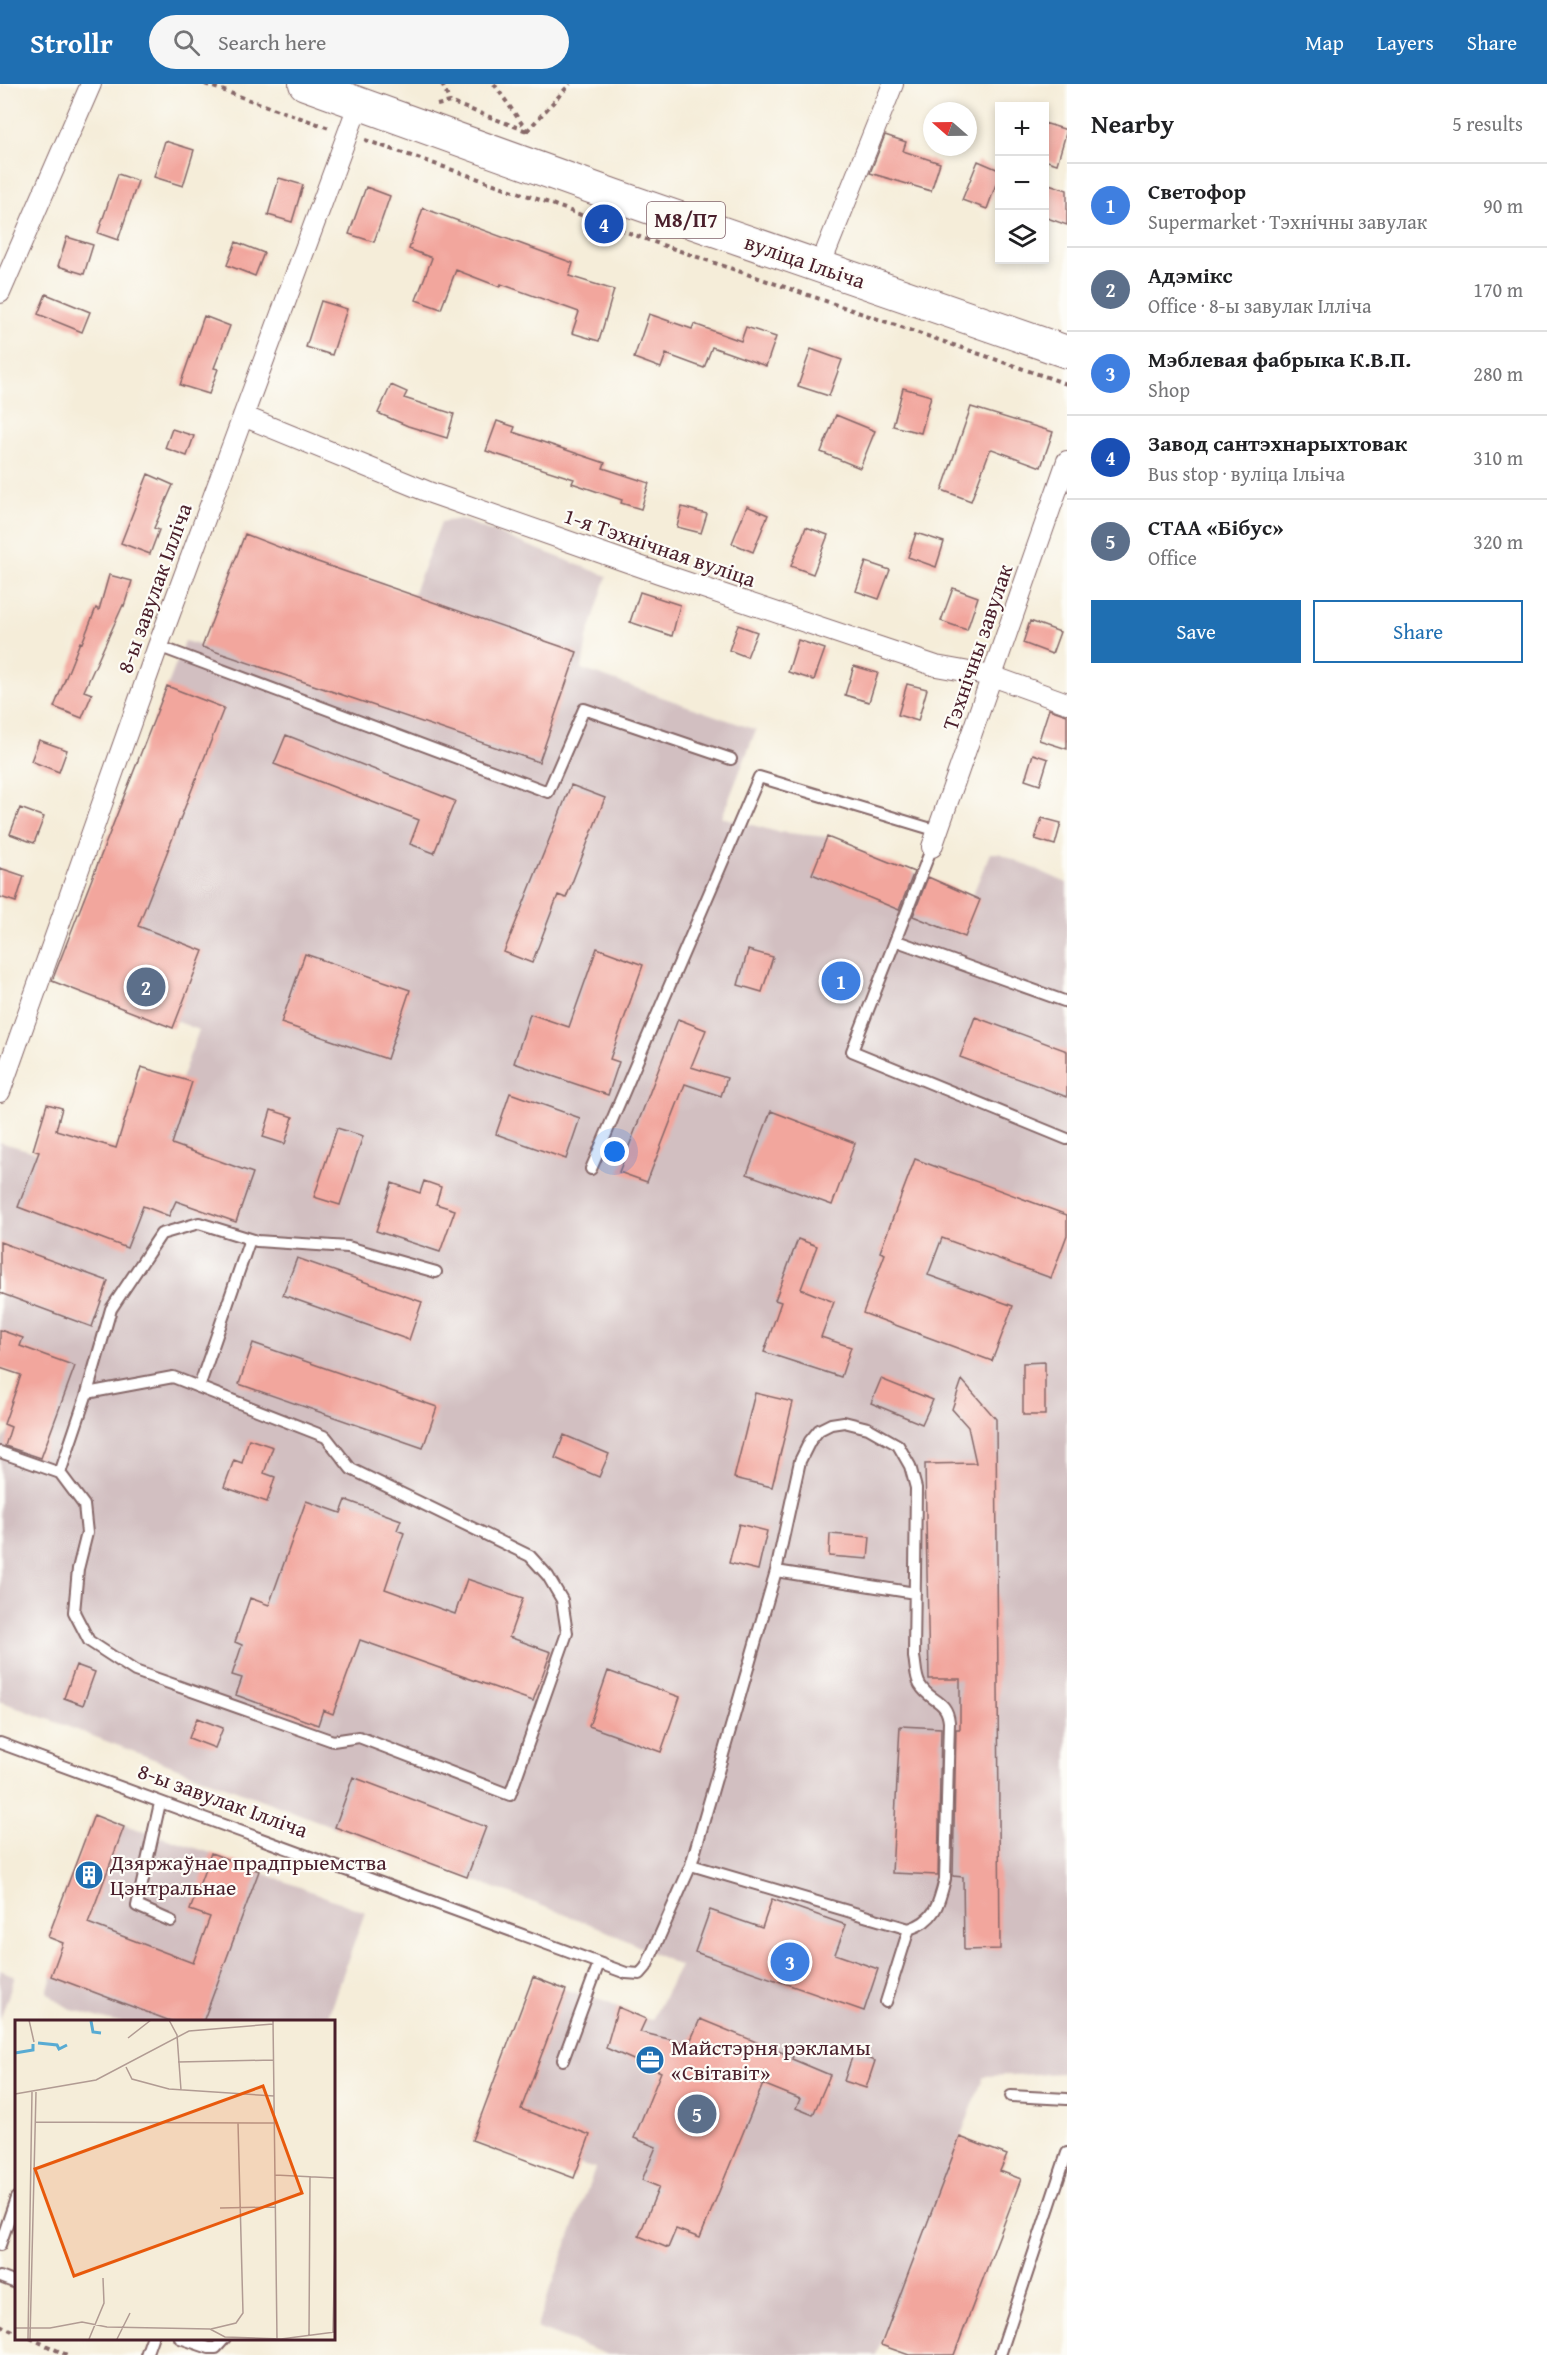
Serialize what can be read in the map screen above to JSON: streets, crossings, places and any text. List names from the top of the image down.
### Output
{
  "streets": {
    "main road": ["М8/П7", "вуліца Ільіча"],
    "street": ["1-я Тэхнічная вуліца", "8-ы завулак Ілліча", "Тэхнічны завулак"]
  },
  "crossings": [
    ["вуліца Ільіча", "8-ы завулак Ілліча"],
    ["1-я Тэхнічная вуліца", "8-ы завулак Ілліча"],
    ["1-я Тэхнічная вуліца", "Тэхнічны завулак"]
  ],
  "places": {
    "building": ["Дзяржаўнае прадпрыемства Цэнтральнае"],
    "office": ["Майстэрня рэкламы «Світавіт»"]
  },
  "north": "left",
  "page": {
    "header": "Strollr",
    "search": "Search here",
    "nav": ["Map", "Layers", "Share"],
    "heading": ["Nearby", "5 results"],
    "map_buttons": ["+", "−"],
    "list": [
      {
        "mark": "1",
        "name": "Светофор",
        "note": "Supermarket · Тэхнічны завулак",
        "value": "90 m"
      },
      {
        "mark": "2",
        "name": "Адэмікс",
        "note": "Office · 8-ы завулак Ілліча",
        "value": "170 m"
      },
      {
        "mark": "3",
        "name": "Мэблевая фабрыка К.В.П.",
        "note": "Shop",
        "value": "280 m"
      },
      {
        "mark": "4",
        "name": "Завод сантэхнарыхтовак",
        "note": "Bus stop · вуліца Ільіча",
        "value": "310 m"
      },
      {
        "mark": "5",
        "name": "СТАА «Бібус»",
        "note": "Office",
        "value": "320 m"
      }
    ],
    "pins": [
      "4",
      "1",
      "2",
      "3",
      "5"
    ],
    "buttons": ["Save", "Share"]
  }
}
